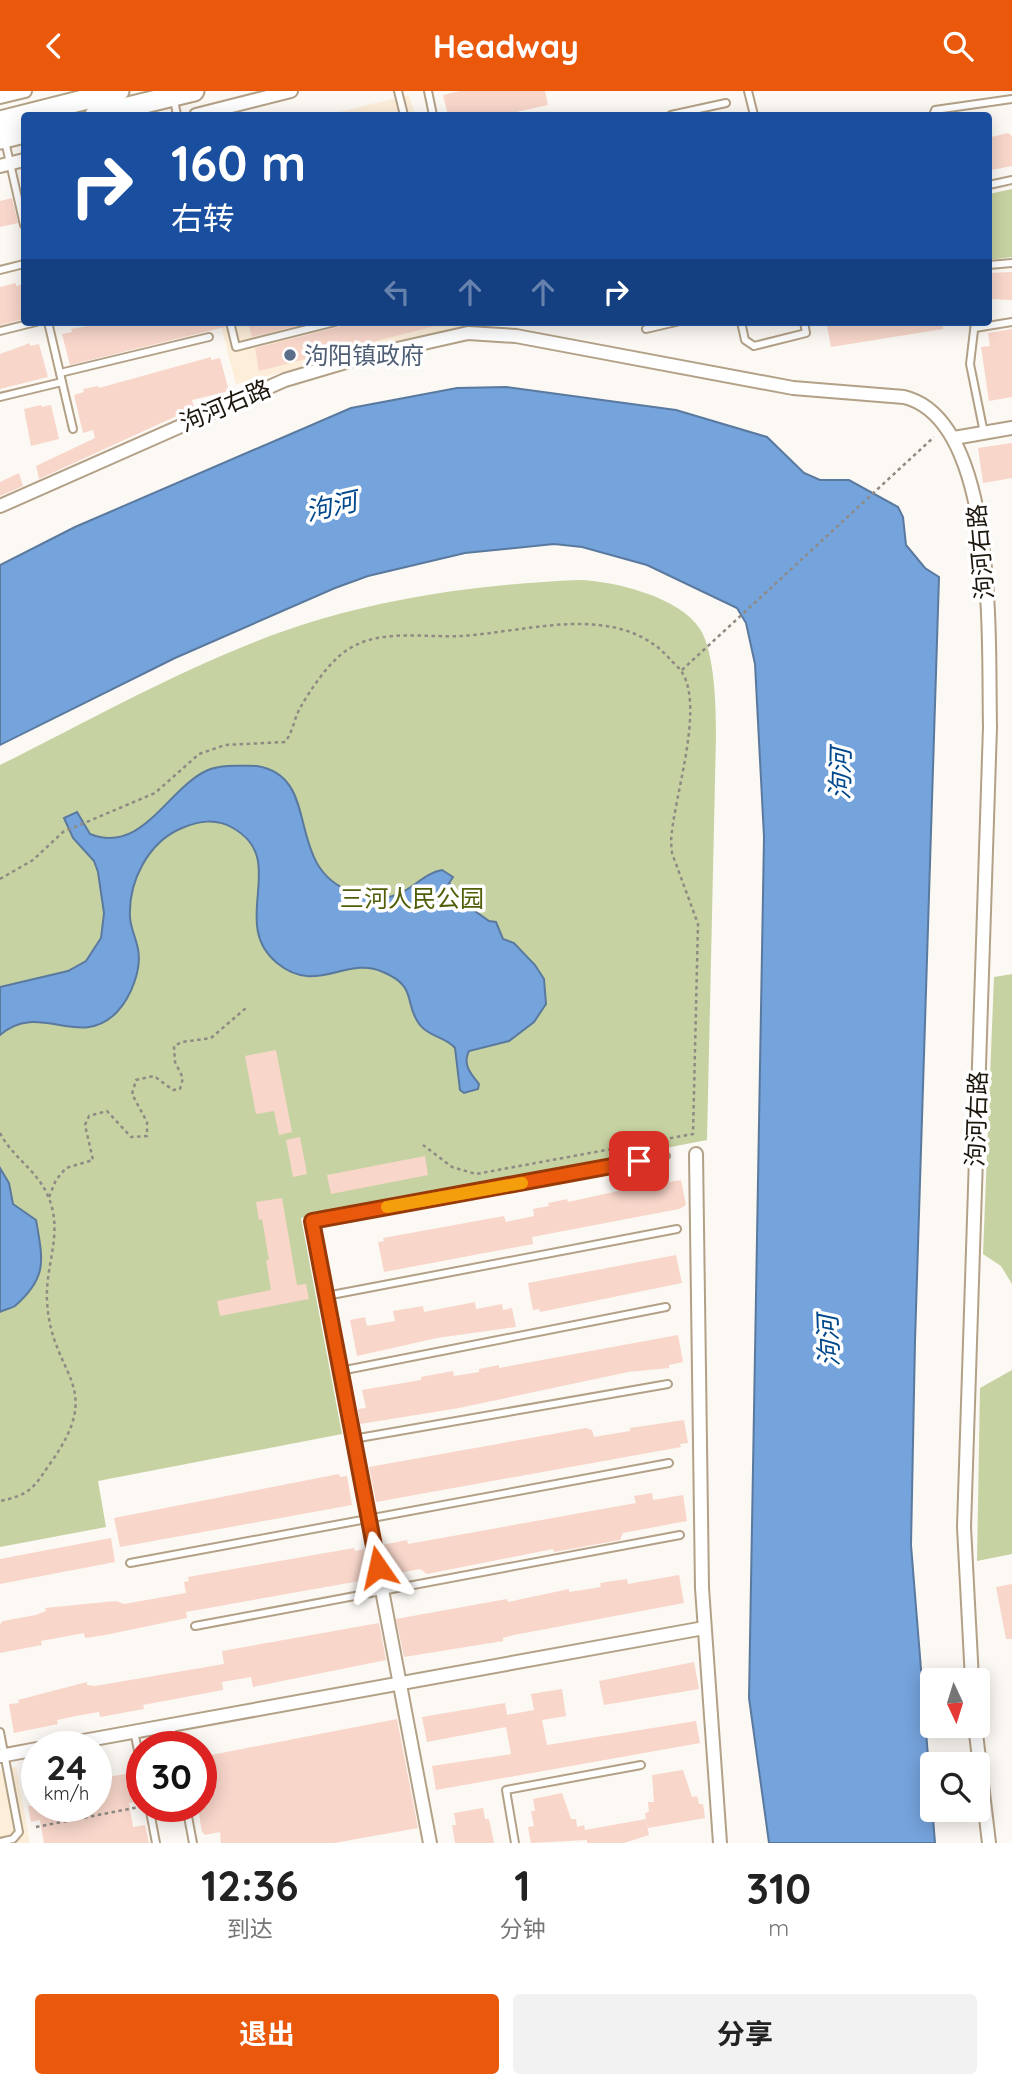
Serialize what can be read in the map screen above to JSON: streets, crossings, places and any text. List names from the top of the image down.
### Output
{
  "streets": {
    "street": ["泃河右路"]
  },
  "water": ["泃河"],
  "parks": ["三河人民公园"],
  "places": ["泃阳镇政府"],
  "north": "bottom",
  "page": {
    "header": "Headway",
    "turn": ["160 m", "右转"],
    "speed": "24 km/h",
    "limit": "30",
    "eta": [
      "12:36",
      "到达",
      "1",
      "分钟",
      "310",
      "m"
    ],
    "buttons": ["退出", "分享"]
  }
}
